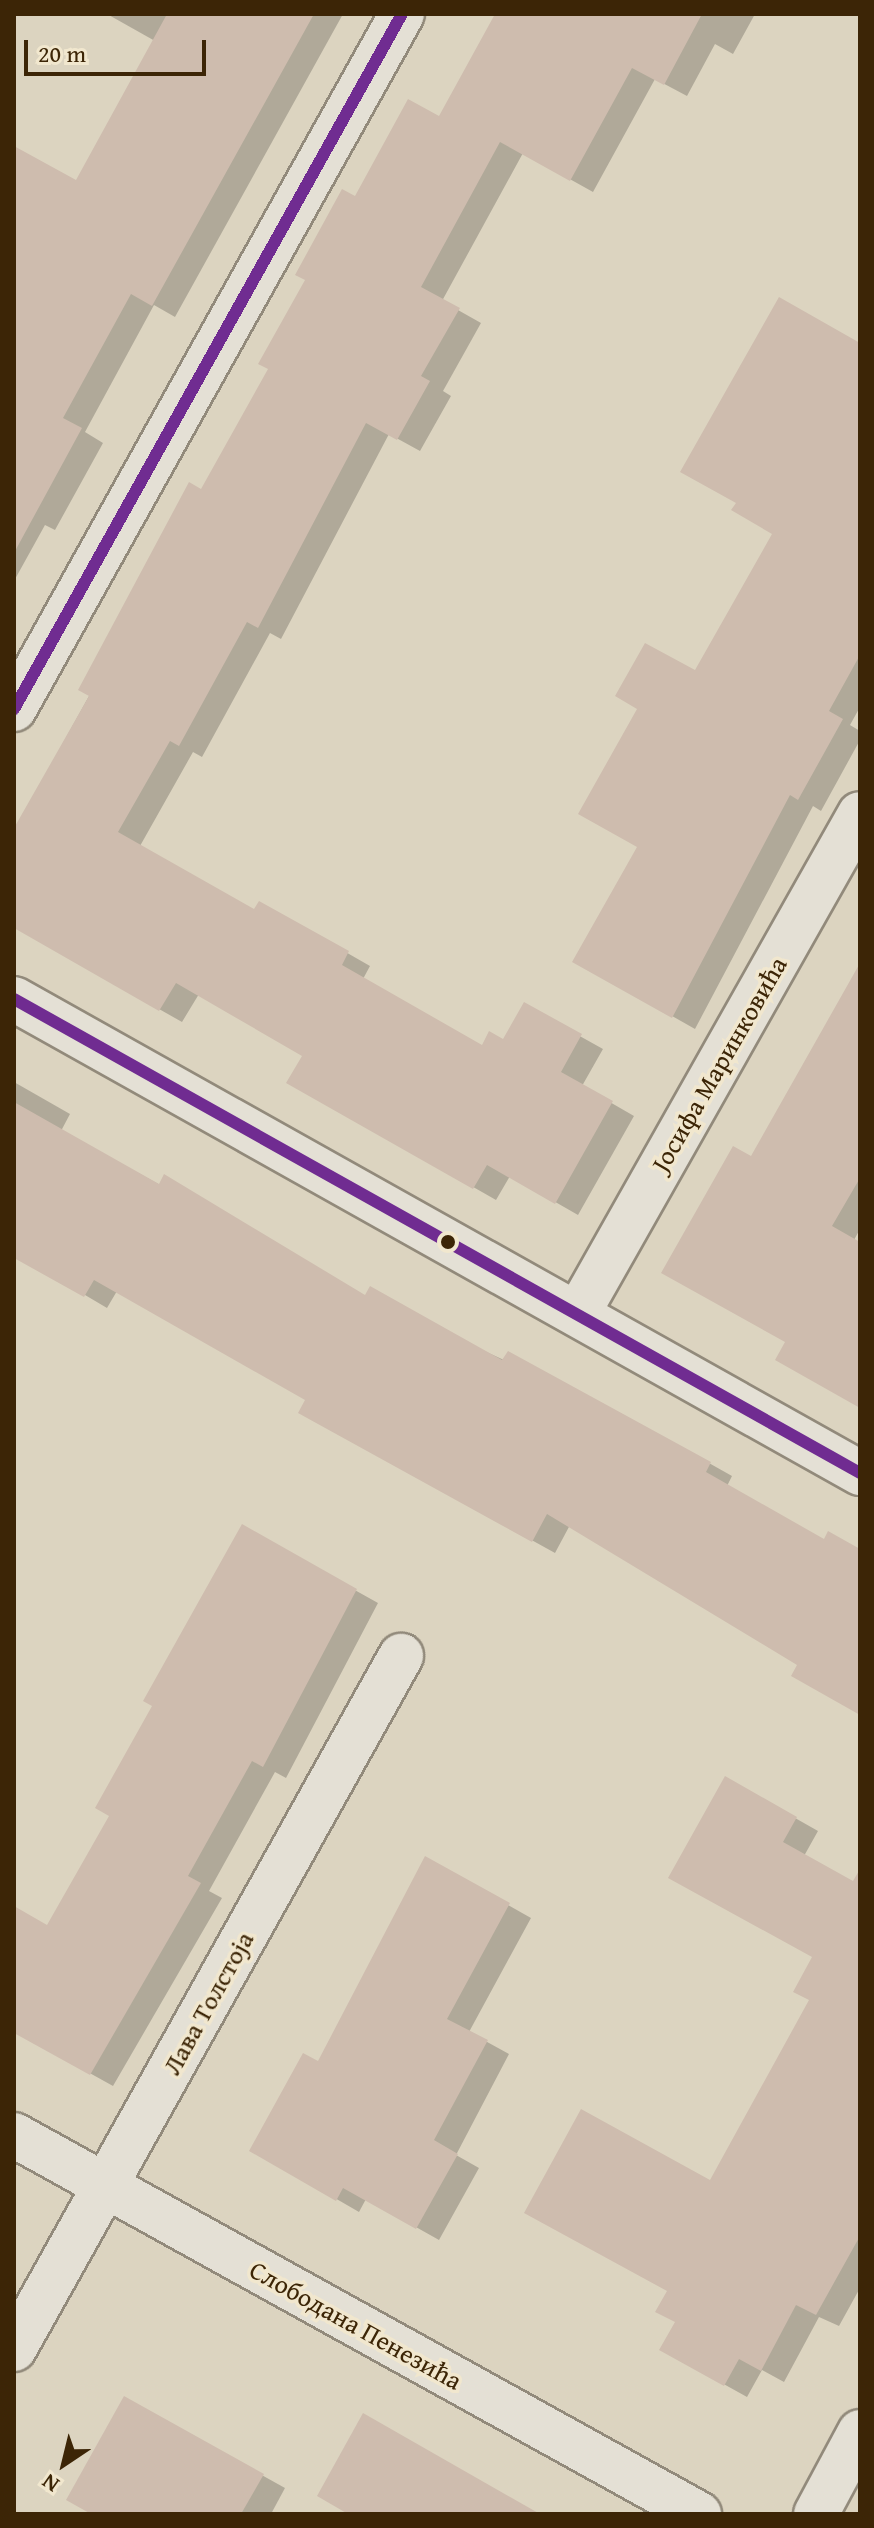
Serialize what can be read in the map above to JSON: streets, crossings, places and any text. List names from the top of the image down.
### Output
{
  "streets": {
    "street": ["Јосифа Маринковића", "Лава Толстоја", "Слободана Пенезића"]
  },
  "crossings": [
    ["Лава Толстоја", "Слободана Пенезића"]
  ],
  "scale_bar": "20 m",
  "north": "bottom left"
}
